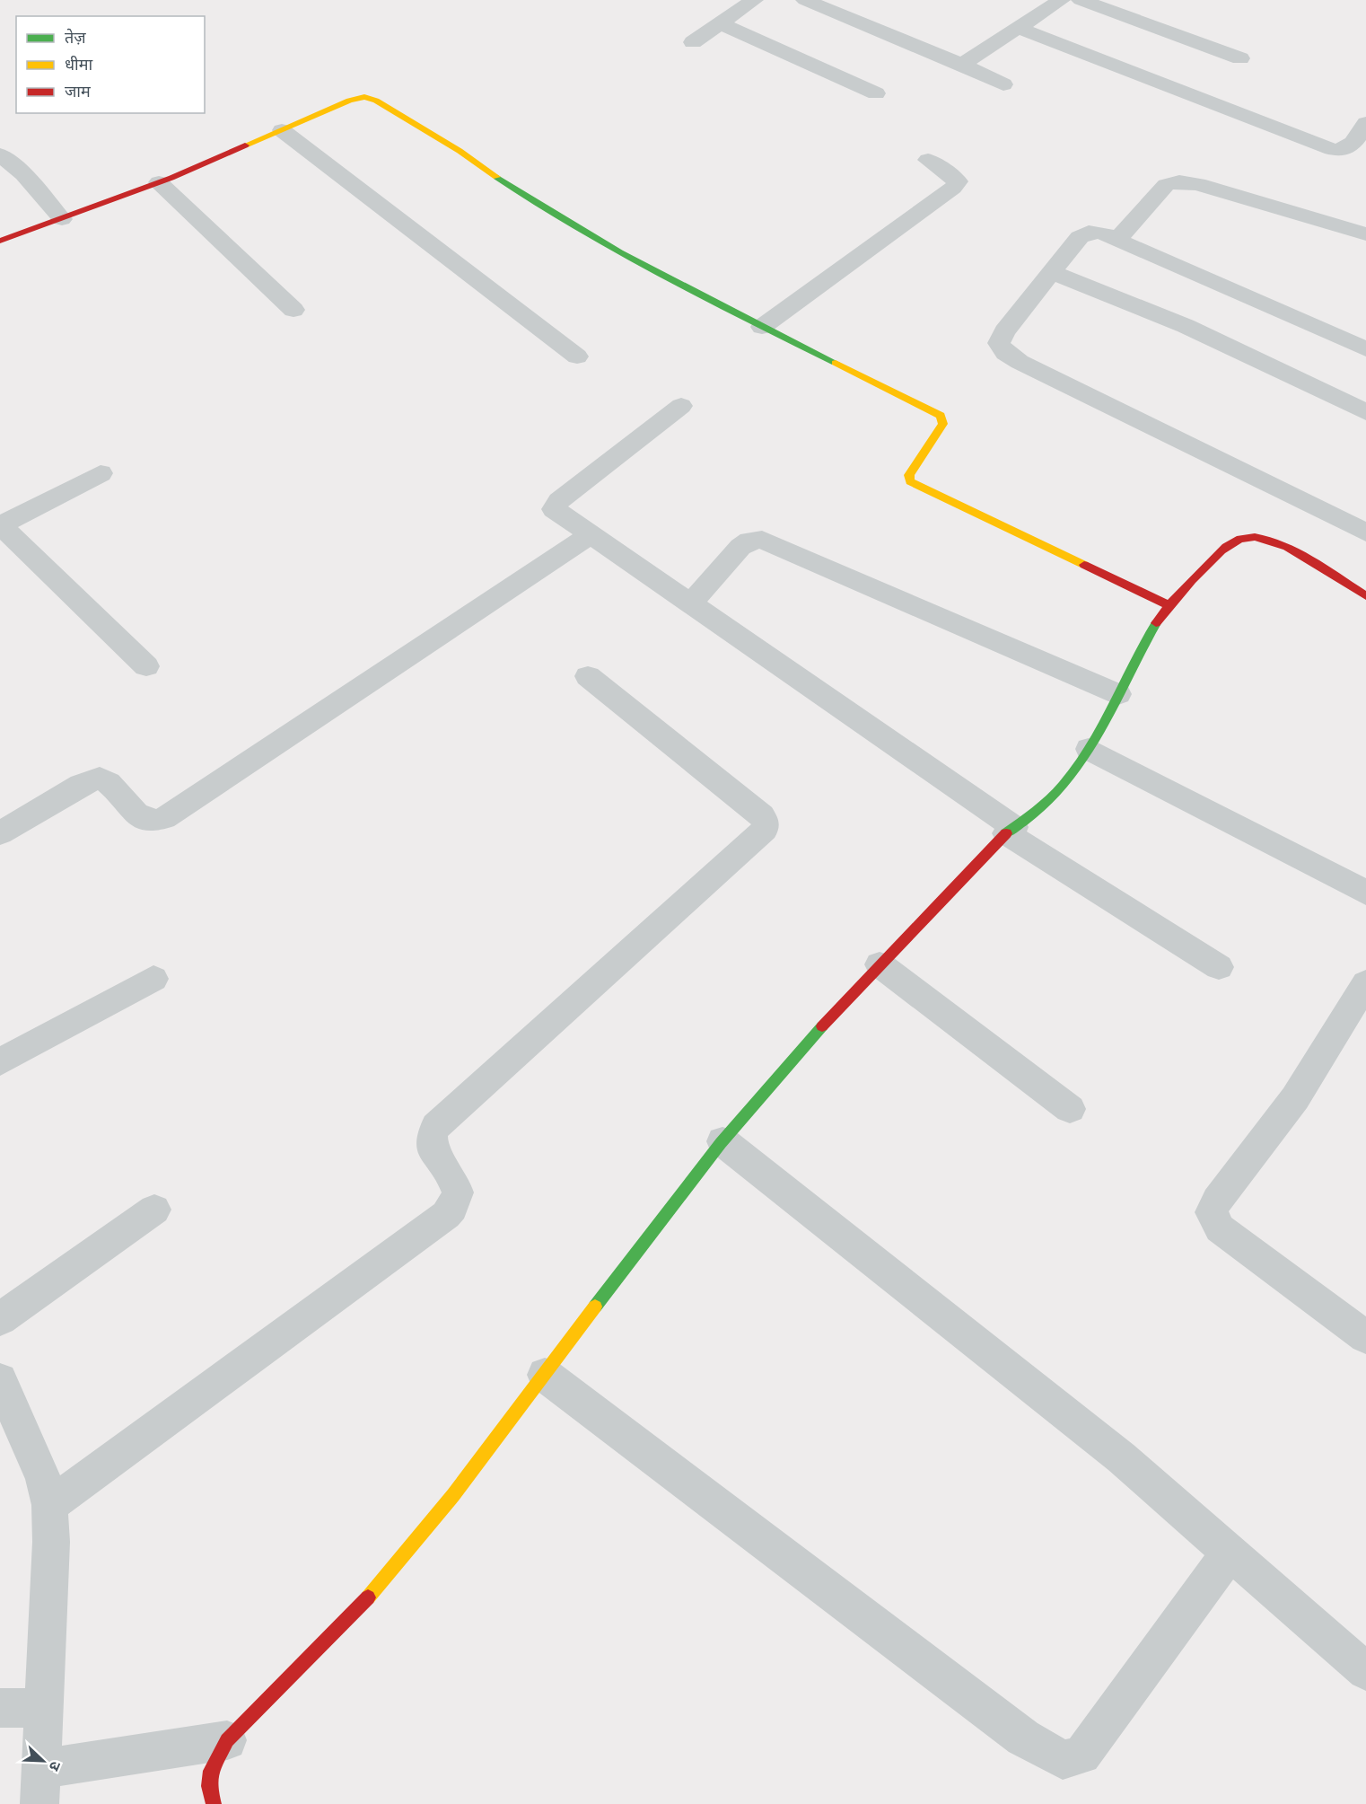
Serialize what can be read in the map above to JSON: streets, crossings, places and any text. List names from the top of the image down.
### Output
{
  "legend": ["तेज़", "धीमा", "जाम"],
  "north": "bottom right"
}
